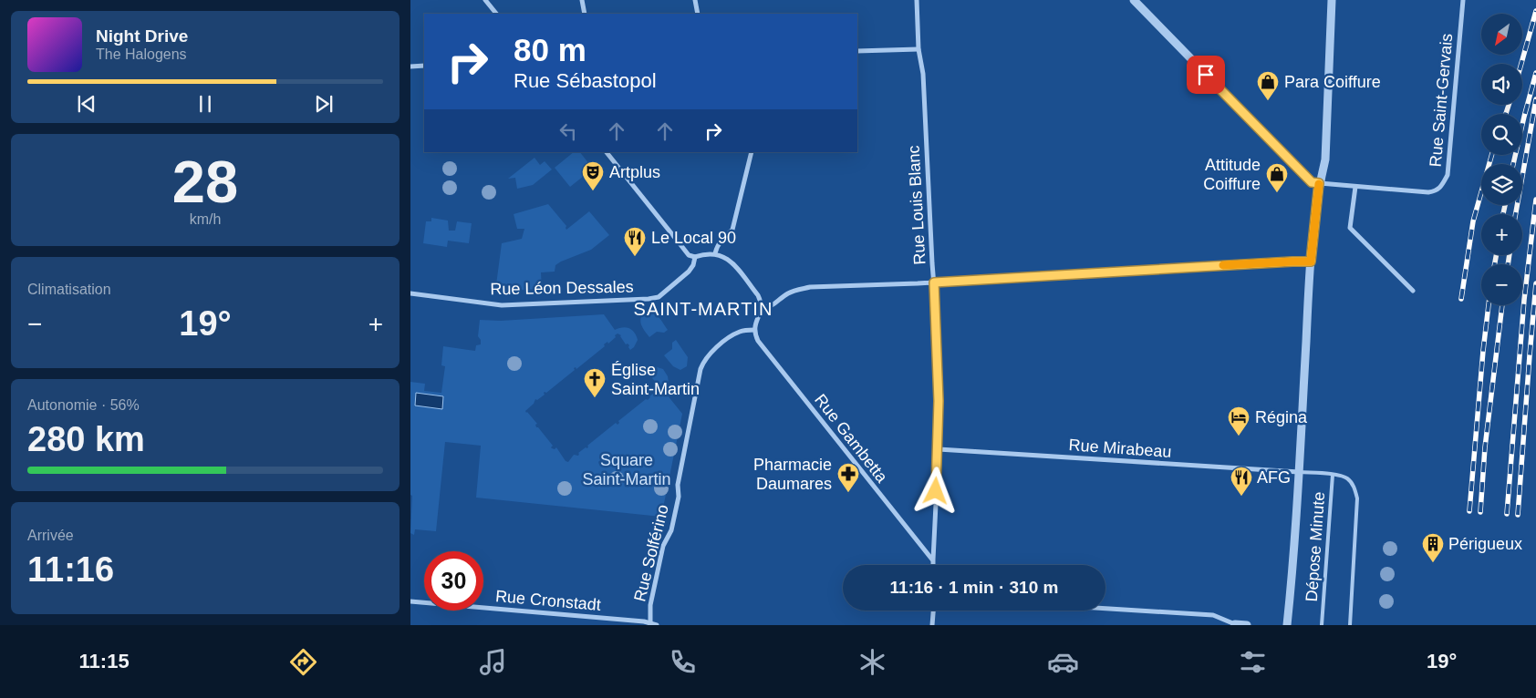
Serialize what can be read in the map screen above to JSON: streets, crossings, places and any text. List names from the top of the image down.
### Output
{
  "streets": {
    "street": [
      "Rue Saint-Gervais",
      "Rue Louis Blanc",
      "Rue Léon Dessales",
      "Rue Gambetta",
      "Rue Mirabeau",
      "Rue Solférino",
      "Rue Cronstadt"
    ],
    "lane": ["Dépose Minute"]
  },
  "crossings": [
    ["Rue Louis Blanc", "Rue Gambetta"],
    ["Rue Louis Blanc", "Rue Mirabeau"],
    ["Rue Gambetta", "Rue Solférino"],
    ["Rue Mirabeau", "Dépose Minute"],
    ["Rue Solférino", "Rue Cronstadt"]
  ],
  "districts": ["SAINT-MARTIN"],
  "parks": ["Square Saint-Martin"],
  "places": {
    "shop": ["Para Coiffure", "Attitude Coiffure"],
    "theatre": ["Artplus"],
    "restaurant": ["Le Local 90", "AFG"],
    "church": ["Église Saint-Martin"],
    "hotel": ["Régina"],
    "pharmacy": ["Pharmacie Daumares"],
    "building": ["Périgueux"]
  },
  "north": "bottom left",
  "page": {
    "map_buttons": ["+", "−"],
    "turn": ["80 m", "Rue Sébastopol"],
    "song": ["Night Drive", "The Halogens"],
    "tile": [
      ["28", "km/h"],
      "Climatisation",
      ["Autonomie · 56%", "280 km"],
      ["Arrivée", "11:16"]
    ],
    "heat": ["−", "19°", "+"],
    "limit": "30",
    "trip": "11:16 · 1 min · 310 m",
    "tabs": ["11:15", "19°"]
  }
}
